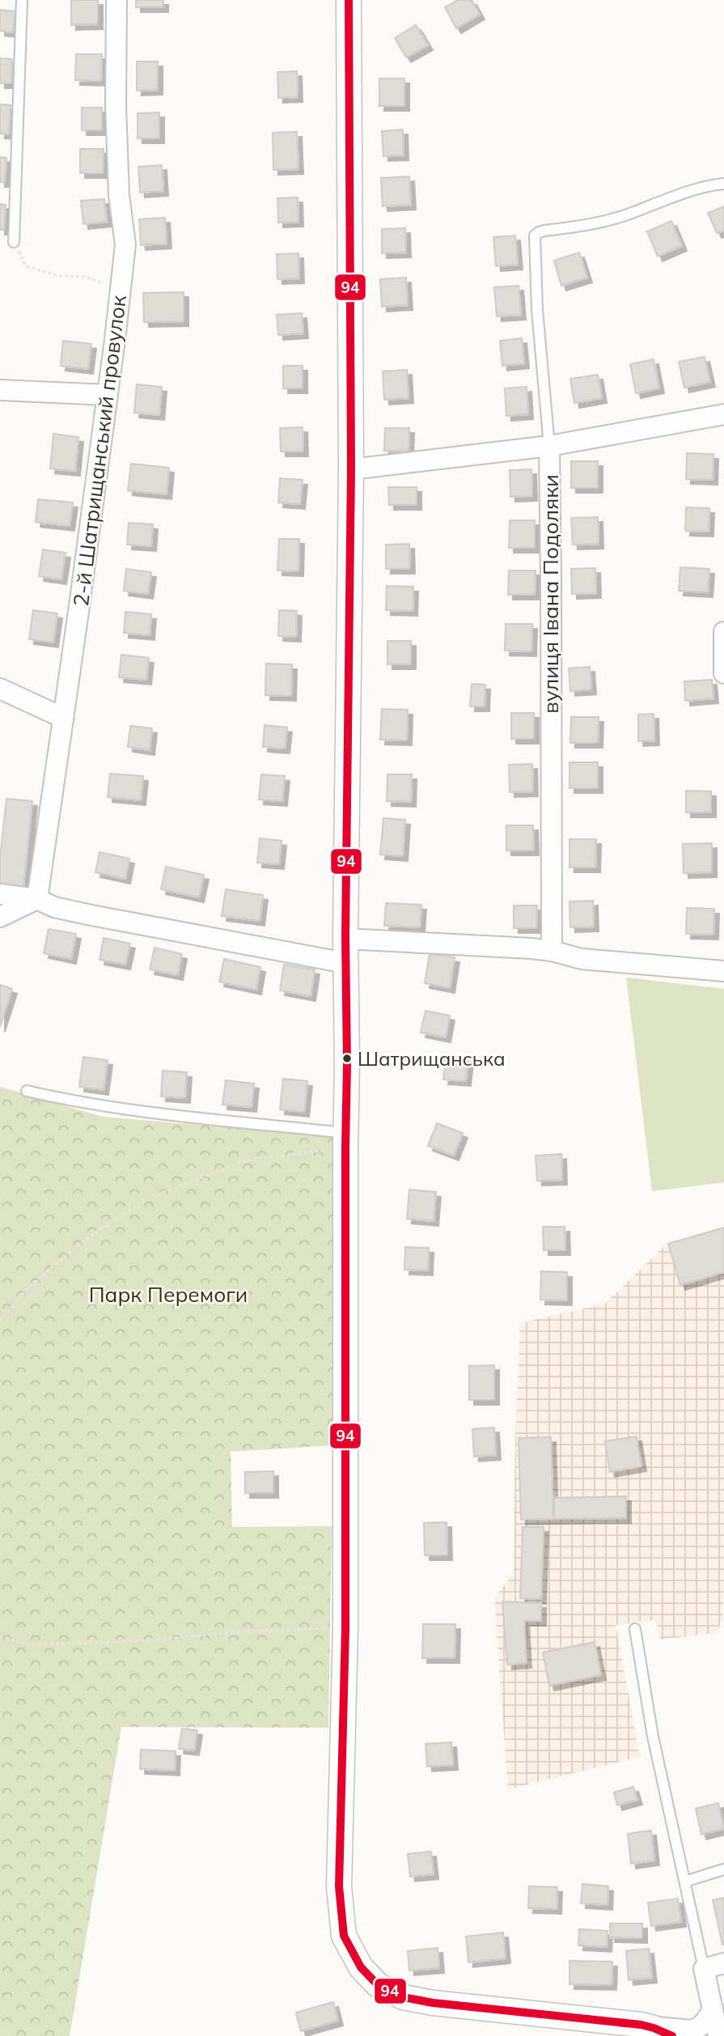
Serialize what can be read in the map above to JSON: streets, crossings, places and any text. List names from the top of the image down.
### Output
{
  "streets": {
    "street": ["2-й Шатрищанський провулок", "вулиця Івана Подоляки"]
  },
  "parks": ["Парк Перемоги"],
  "places": ["Шатрищанська"],
  "lines": ["transit line 94"]
}
